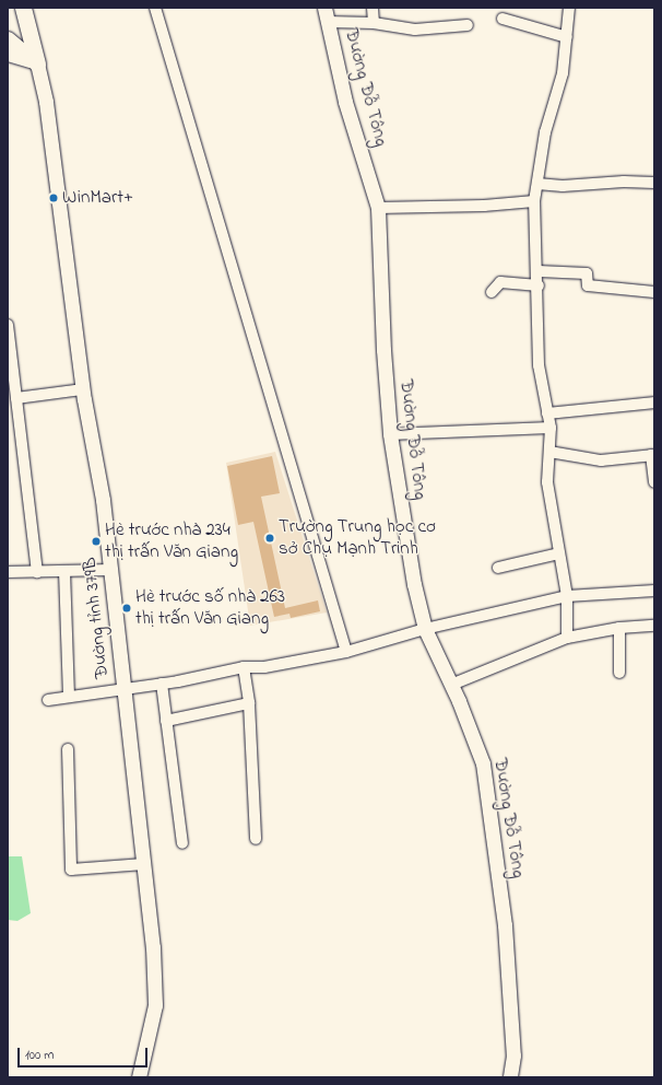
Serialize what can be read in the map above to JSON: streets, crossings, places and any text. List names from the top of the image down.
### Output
{
  "streets": {
    "main road": ["Đường Đỗ Tông", "Đường tỉnh 379B"]
  },
  "places": [
    "WinMart+",
    "Trường Trung học cơ sở Chụ Mạnh Trinh",
    "Hè trước nhà 234 thị trấn Văn Giang",
    "Hè trước số nhà 263 thị trấn Văn Giang"
  ],
  "scale_bar": "100 m"
}
